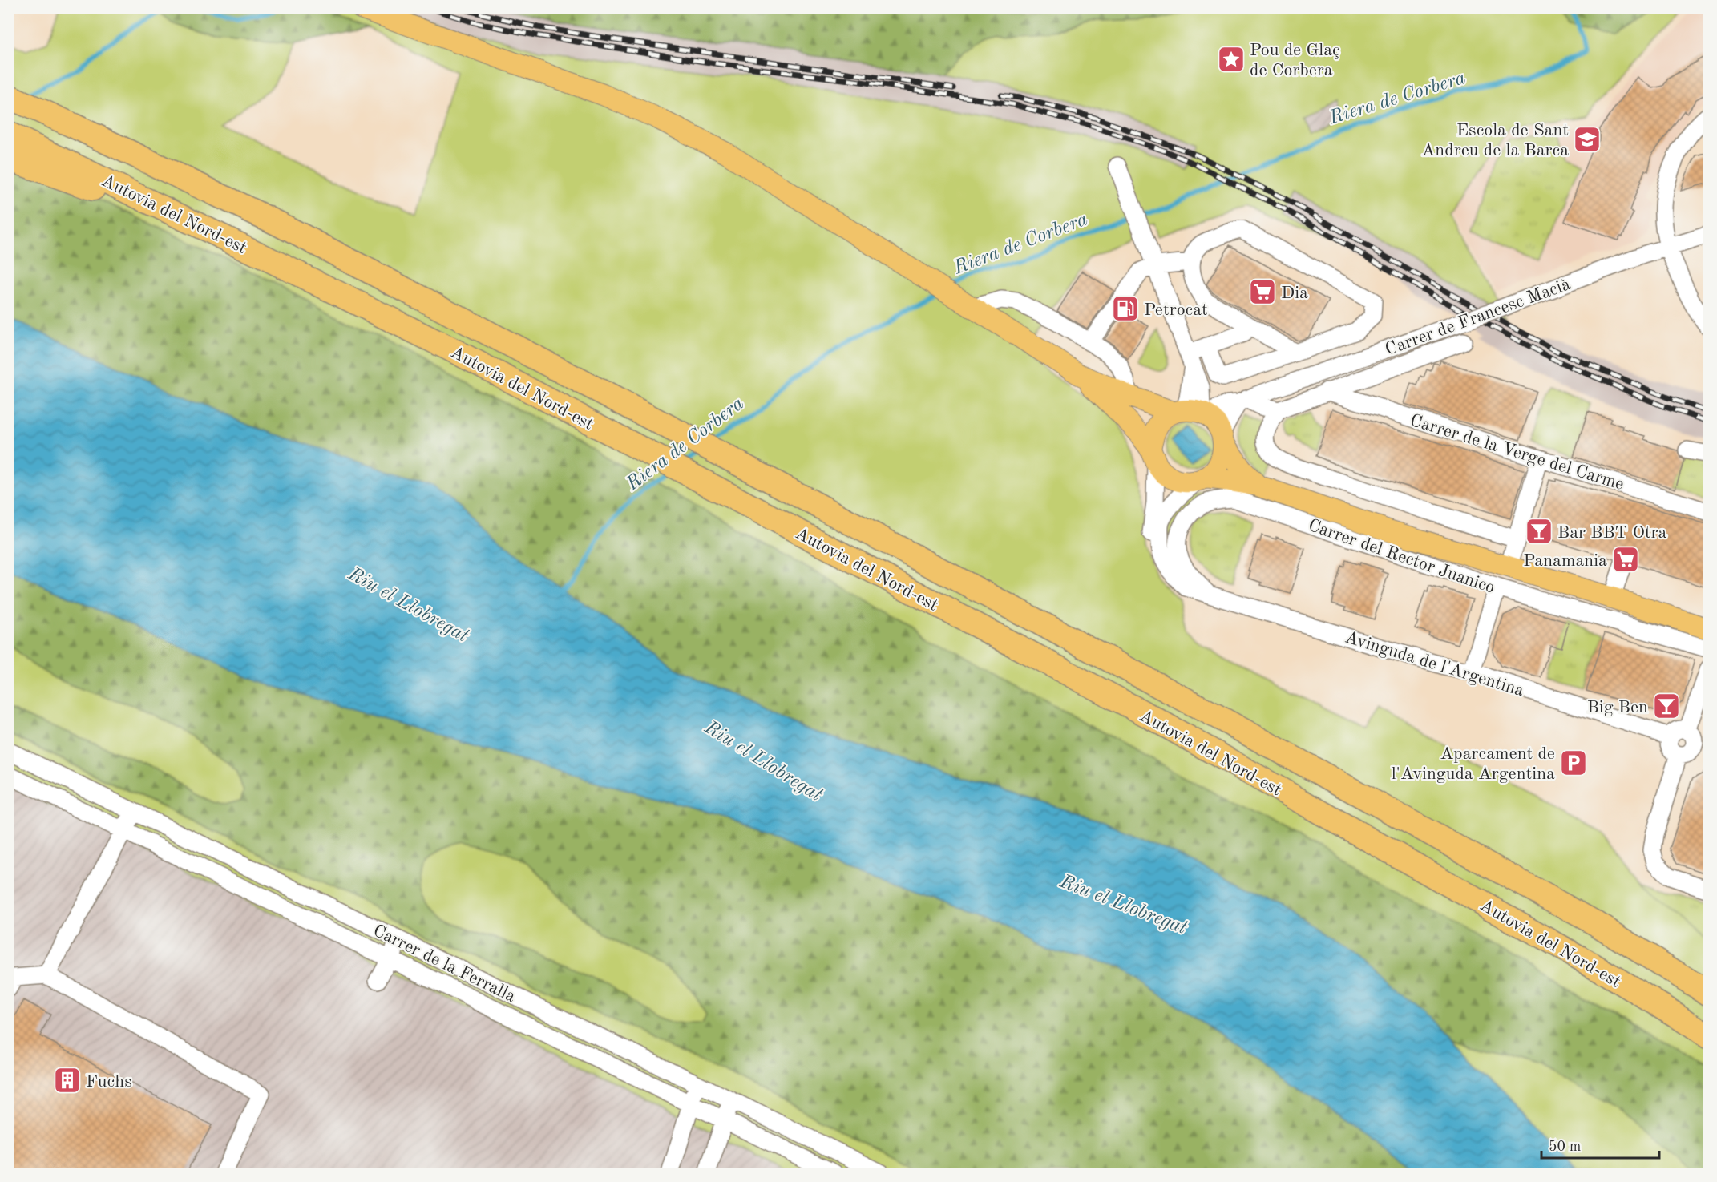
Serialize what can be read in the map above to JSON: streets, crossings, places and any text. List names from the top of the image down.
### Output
{
  "streets": {
    "highway": ["Autovia del Nord-est"],
    "main road": ["Carrer del Rector Juanico"],
    "street": [
      "Carrer de Francesc Macià",
      "Carrer de la Verge del Carme",
      "Avinguda de l'Argentina",
      "Carrer de la Ferralla"
    ]
  },
  "crossings": [
    ["Carrer de Francesc Macià", "Carrer de la Verge del Carme"],
    ["Carrer de Francesc Macià", "Carrer del Rector Juanico"],
    ["Carrer de Francesc Macià", "Avinguda de l'Argentina"],
    ["Carrer del Rector Juanico", "Avinguda de l'Argentina"]
  ],
  "water": ["Riera de Corbera", "Riu el Llobregat"],
  "places": {
    "place": ["Pou de Glaç de Corbera"],
    "school or university": ["Escola de Sant Andreu de la Barca"],
    "supermarket": ["Dia", "Panamania"],
    "fuel station": ["Petrocat"],
    "bar": ["Bar BBT Otra", "Big Ben"],
    "parking": ["Aparcament de l'Avinguda Argentina"],
    "building": ["Fuchs"]
  },
  "scale_bar": "50 m"
}
